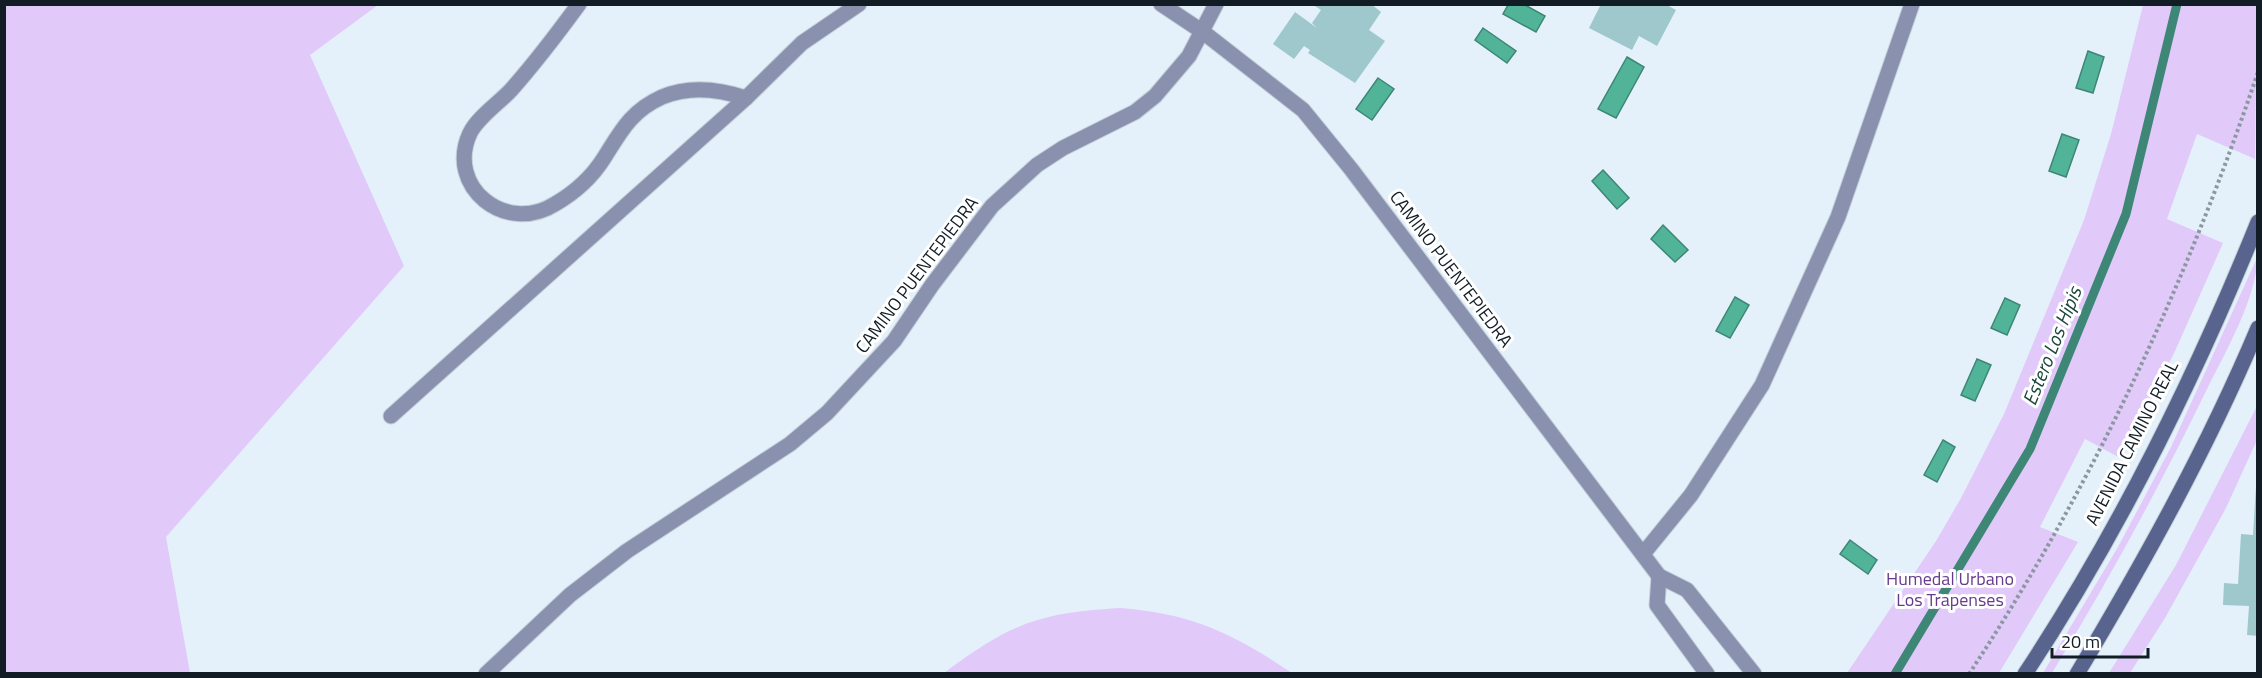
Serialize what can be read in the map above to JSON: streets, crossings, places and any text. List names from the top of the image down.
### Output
{
  "streets": {
    "main road": ["AVENIDA CAMINO REAL"],
    "street": ["CAMINO PUENTEPIEDRA"]
  },
  "water": ["Estero Los Hipis"],
  "parks": ["Humedal Urbano Los Trapenses"],
  "scale_bar": "20 m"
}
